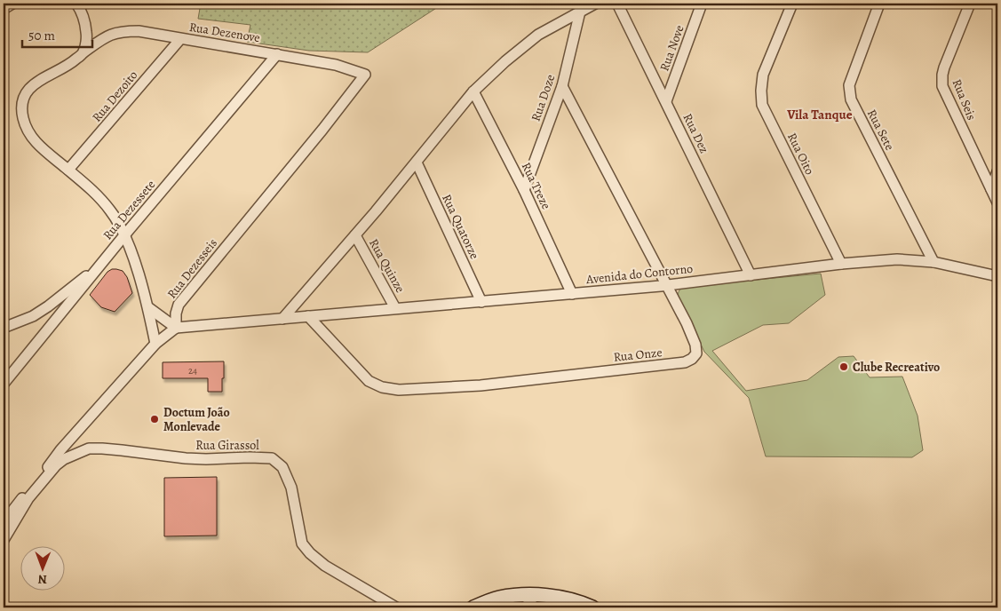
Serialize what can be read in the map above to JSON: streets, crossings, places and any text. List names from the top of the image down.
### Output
{
  "streets": {
    "street": [
      "Rua Dezenove",
      "Rua Nove",
      "Rua Dezoito",
      "Rua Doze",
      "Rua Seis",
      "Rua Sete",
      "Rua Dez",
      "Rua Oito",
      "Rua Treze",
      "Rua Dezessete",
      "Rua Quatorze",
      "Rua Quinze",
      "Rua Dezesseis",
      "Avenida do Contorno",
      "Rua Onze",
      "Rua Girassol"
    ]
  },
  "crossings": [
    ["Rua Dezenove", "Rua Dezoito"],
    ["Rua Dezenove", "Rua Dezessete"],
    ["Rua Dezenove", "Rua Dezesseis"],
    ["Rua Nove", "Rua Dez"],
    ["Rua Doze", "Rua Treze"],
    ["Rua Doze", "Rua Onze"],
    ["Rua Sete", "Avenida do Contorno"],
    ["Rua Dez", "Avenida do Contorno"],
    ["Rua Oito", "Avenida do Contorno"],
    ["Rua Treze", "Avenida do Contorno"],
    ["Rua Quatorze", "Avenida do Contorno"],
    ["Rua Quinze", "Avenida do Contorno"],
    ["Rua Dezesseis", "Avenida do Contorno"],
    ["Avenida do Contorno", "Rua Onze"]
  ],
  "districts": ["Vila Tanque"],
  "places": ["Clube Recreativo", "Doctum João Monlevade"],
  "house_numbers": ["24"],
  "scale_bar": "50 m",
  "north": "bottom"
}
